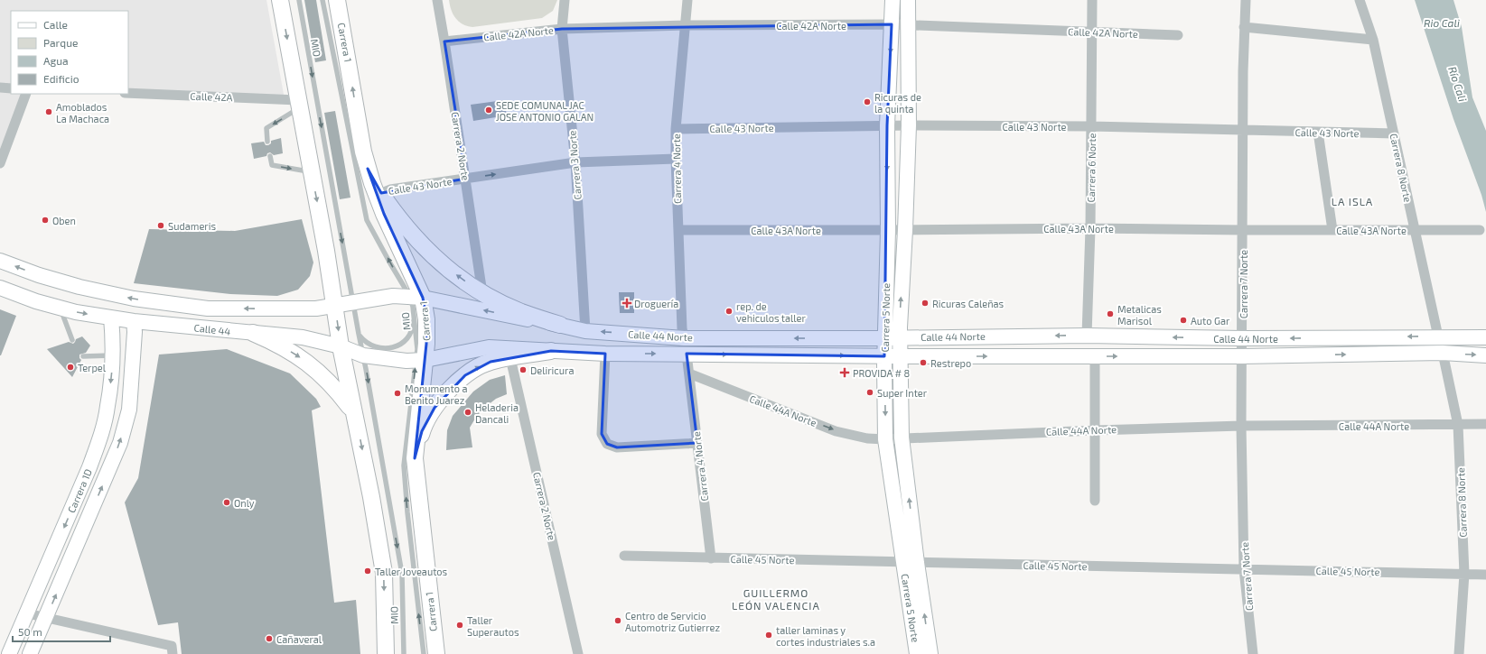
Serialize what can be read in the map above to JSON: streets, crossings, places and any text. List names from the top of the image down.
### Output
{
  "streets": {
    "main road": [
      "Carrera 1",
      "Carrera 5 Norte",
      "Calle 44",
      "Calle 44 Norte",
      "Carrera 1D"
    ],
    "street": [
      "Calle 42A Norte",
      "Calle 42A",
      "Calle 43 Norte",
      "Carrera 2 Norte",
      "Carrera 3 Norte",
      "Carrera 6 Norte",
      "Carrera 8 Norte",
      "Carrera 4 Norte",
      "Calle 43A Norte",
      "Carrera 7 Norte",
      "Calle 44A Norte",
      "Calle 45 Norte"
    ],
    "lane": ["MIO"]
  },
  "crossings": [
    ["Calle 42A Norte", "Carrera 2 Norte"],
    ["Calle 42A Norte", "Carrera 3 Norte"],
    ["Calle 42A Norte", "Carrera 6 Norte"],
    ["Calle 42A Norte", "Carrera 4 Norte"],
    ["Calle 42A Norte", "Carrera 5 Norte"],
    ["Carrera 1", "MIO"],
    ["Carrera 1", "Calle 44"],
    ["Carrera 1", "Calle 44 Norte"],
    ["MIO", "Calle 44"],
    ["MIO", "Calle 44 Norte"],
    ["Calle 43 Norte", "Carrera 2 Norte"],
    ["Calle 43 Norte", "Carrera 3 Norte"],
    ["Calle 43 Norte", "Carrera 6 Norte"],
    ["Calle 43 Norte", "Carrera 8 Norte"],
    ["Calle 43 Norte", "Carrera 4 Norte"],
    ["Calle 43 Norte", "Carrera 7 Norte"],
    ["Calle 43 Norte", "Carrera 5 Norte"],
    ["Carrera 3 Norte", "Calle 44 Norte"],
    ["Carrera 6 Norte", "Calle 43A Norte"],
    ["Carrera 6 Norte", "Calle 44 Norte"],
    ["Carrera 8 Norte", "Calle 43A Norte"],
    ["Carrera 8 Norte", "Calle 44 Norte"],
    ["Carrera 8 Norte", "Calle 44A Norte"],
    ["Carrera 8 Norte", "Calle 45 Norte"],
    ["Carrera 4 Norte", "Calle 43A Norte"],
    ["Carrera 4 Norte", "Calle 44 Norte"],
    ["Carrera 4 Norte", "Calle 44A Norte"],
    ["Carrera 4 Norte", "Calle 45 Norte"],
    ["Calle 43A Norte", "Carrera 7 Norte"],
    ["Calle 43A Norte", "Carrera 5 Norte"],
    ["Carrera 7 Norte", "Calle 44 Norte"],
    ["Carrera 7 Norte", "Calle 44A Norte"],
    ["Carrera 7 Norte", "Calle 45 Norte"],
    ["Carrera 5 Norte", "Calle 44 Norte"],
    ["Carrera 5 Norte", "Calle 44A Norte"],
    ["Carrera 5 Norte", "Calle 45 Norte"],
    ["Calle 44", "Calle 44 Norte"],
    ["Calle 44", "Carrera 1D"]
  ],
  "districts": ["LA ISLA", "GUILLERMO LEÓN VALENCIA"],
  "water": ["Rio Cali", "Río Cali"],
  "places": {
    "other": [
      "Ricuras de la quinta",
      "SEDE COMUNAL JAC JOSE ANTONIO GALAN",
      "Amoblados La Machaca",
      "Oben",
      "Sudameris",
      "Ricuras Caleñas",
      "rep. de vehiculos taller",
      "Metalicas Marisol",
      "Auto Gar",
      "Restrepo",
      "Terpel",
      "Deliricura",
      "Super Inter",
      "Monumento a Benito Juarez",
      "Heladeria Dancali",
      "Only",
      "Taller Joveautos",
      "Centro de Servicio Automotriz Gutierrez",
      "Taller Superautos",
      "taller laminas y cortes industriales s.a",
      "Cañaveral"
    ],
    "health": ["Droguería", "PROVIDA # 8"]
  },
  "legend": [
    "Calle",
    "Parque",
    "Agua",
    "Edificio"
  ],
  "scale_bar": "50 m"
}
